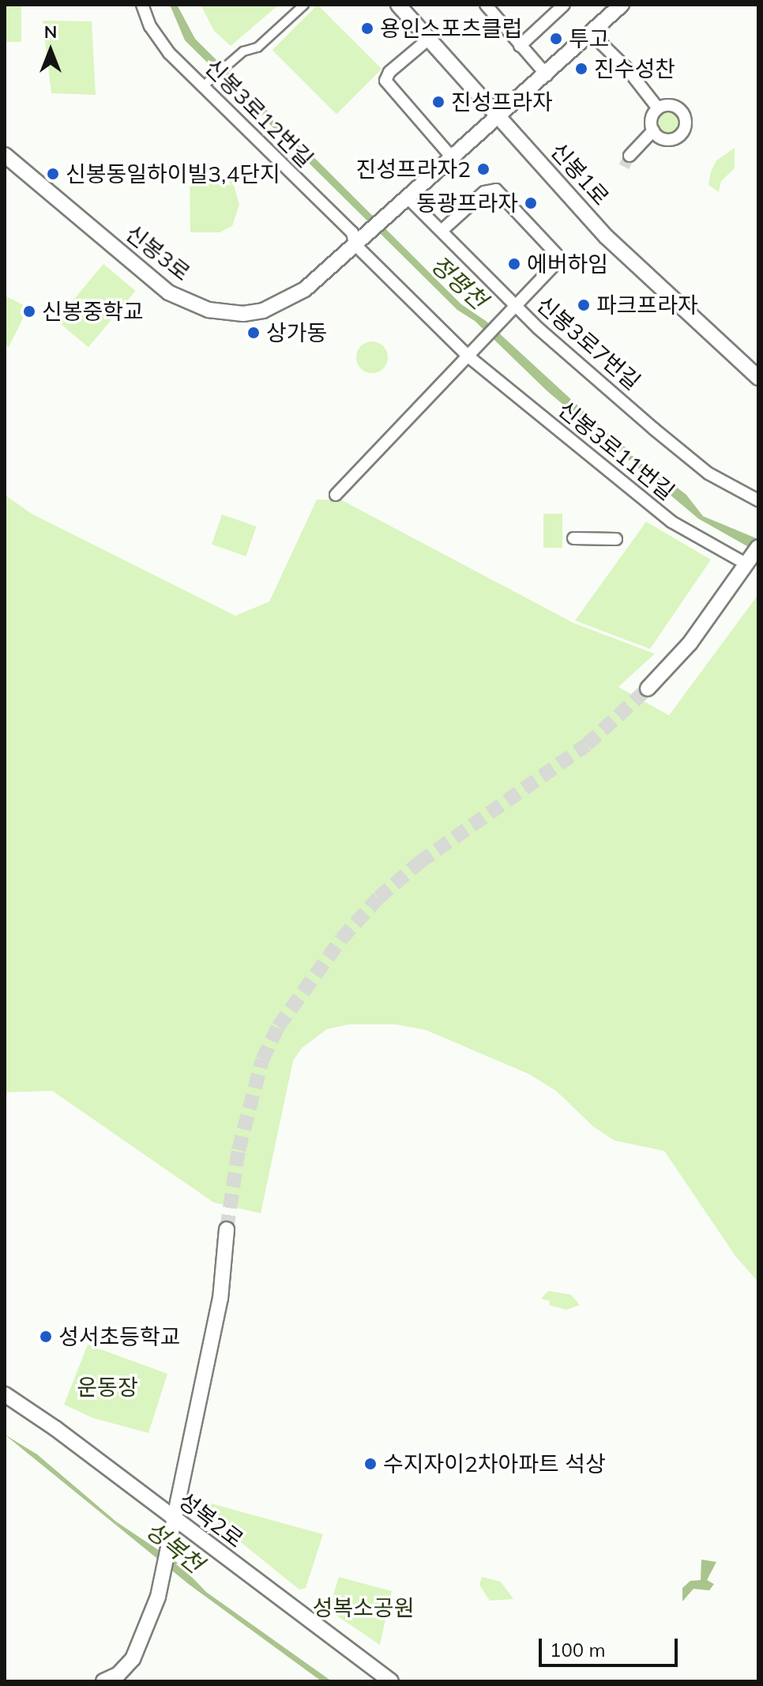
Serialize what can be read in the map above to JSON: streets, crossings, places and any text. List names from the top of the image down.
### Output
{
  "streets": {
    "street": [
      "신봉3로12번길",
      "신봉1로",
      "신봉3로",
      "신봉3로7번길",
      "신봉3로11번길",
      "성복2로"
    ]
  },
  "crossings": [
    ["신봉3로12번길", "신봉3로"],
    ["신봉3로12번길", "신봉3로11번길"],
    ["신봉3로", "신봉3로7번길"],
    ["신봉3로", "신봉3로11번길"]
  ],
  "water": ["정평천", "성복천"],
  "parks": ["운동장", "성복소공원"],
  "places": [
    "용인스포츠클럽",
    "투고",
    "진수성찬",
    "진성프라자",
    "진성프라자2",
    "신봉동일하이빌3,4단지",
    "동광프라자",
    "에버하임",
    "파크프라자",
    "신봉중학교",
    "상가동",
    "성서초등학교",
    "수지자이2차아파트 석상"
  ],
  "scale_bar": "100 m",
  "north": "top"
}
